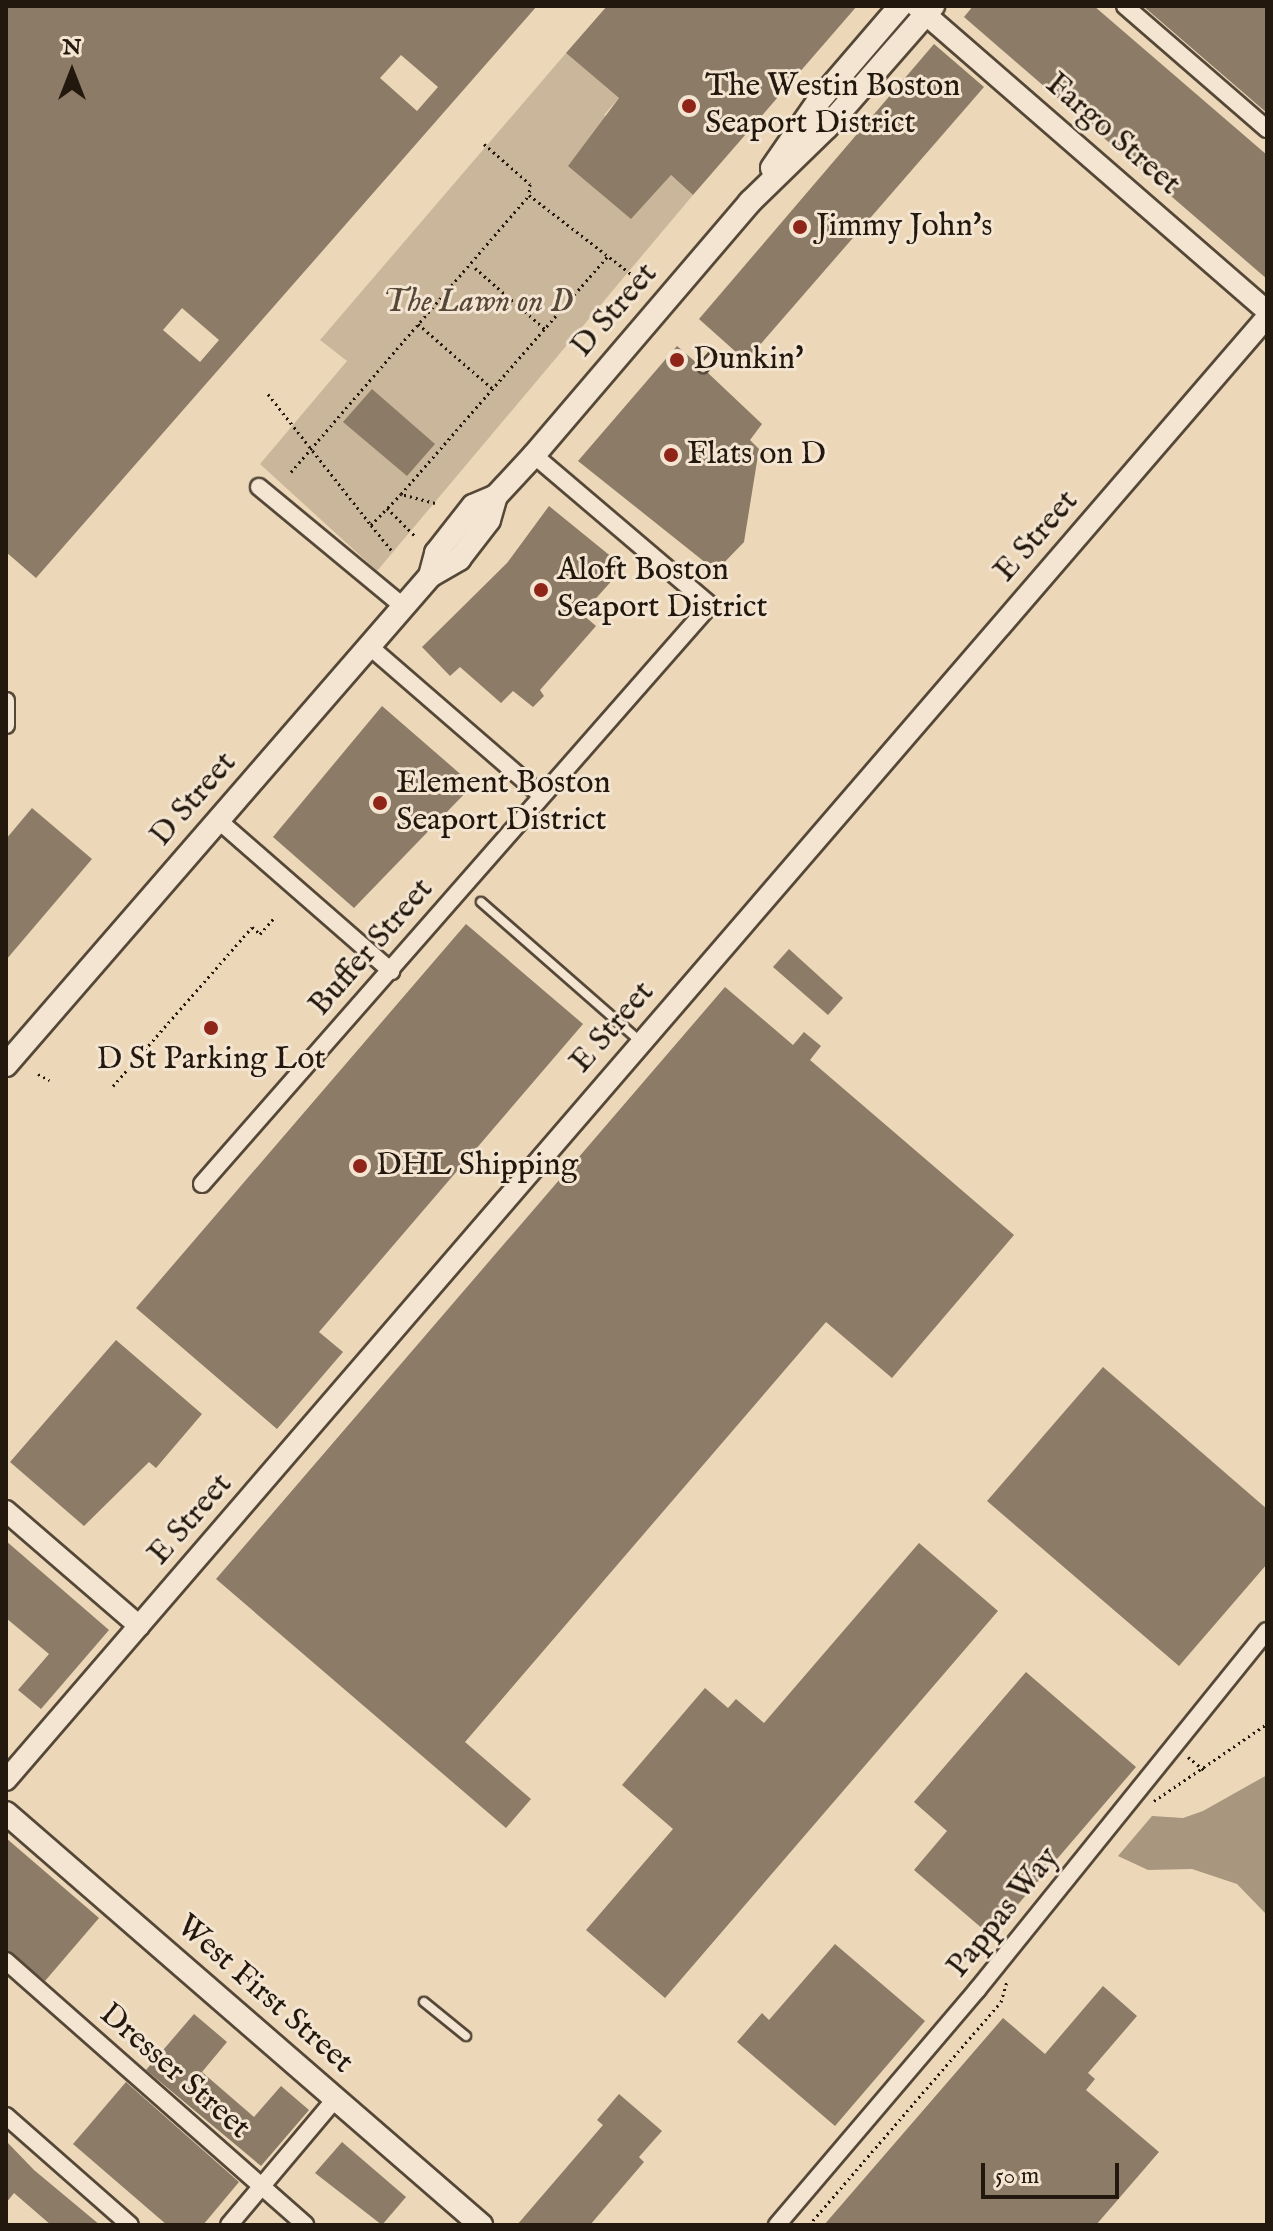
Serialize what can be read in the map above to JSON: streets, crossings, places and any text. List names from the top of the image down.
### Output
{
  "streets": {
    "main road": ["D Street", "West First Street"],
    "street": [
      "Fargo Street",
      "E Street",
      "Buffer Street",
      "Pappas Way",
      "Dresser Street"
    ]
  },
  "crossings": [
    ["Fargo Street", "D Street"],
    ["Fargo Street", "E Street"],
    ["D Street", "Buffer Street"]
  ],
  "parks": ["The Lawn on D"],
  "places": [
    "The Westin Boston Seaport District",
    "Jimmy John's",
    "Dunkin'",
    "Flats on D",
    "Aloft Boston Seaport District",
    "Element Boston Seaport District",
    "D St Parking Lot",
    "DHL Shipping"
  ],
  "scale_bar": "50 m",
  "north": "top"
}
